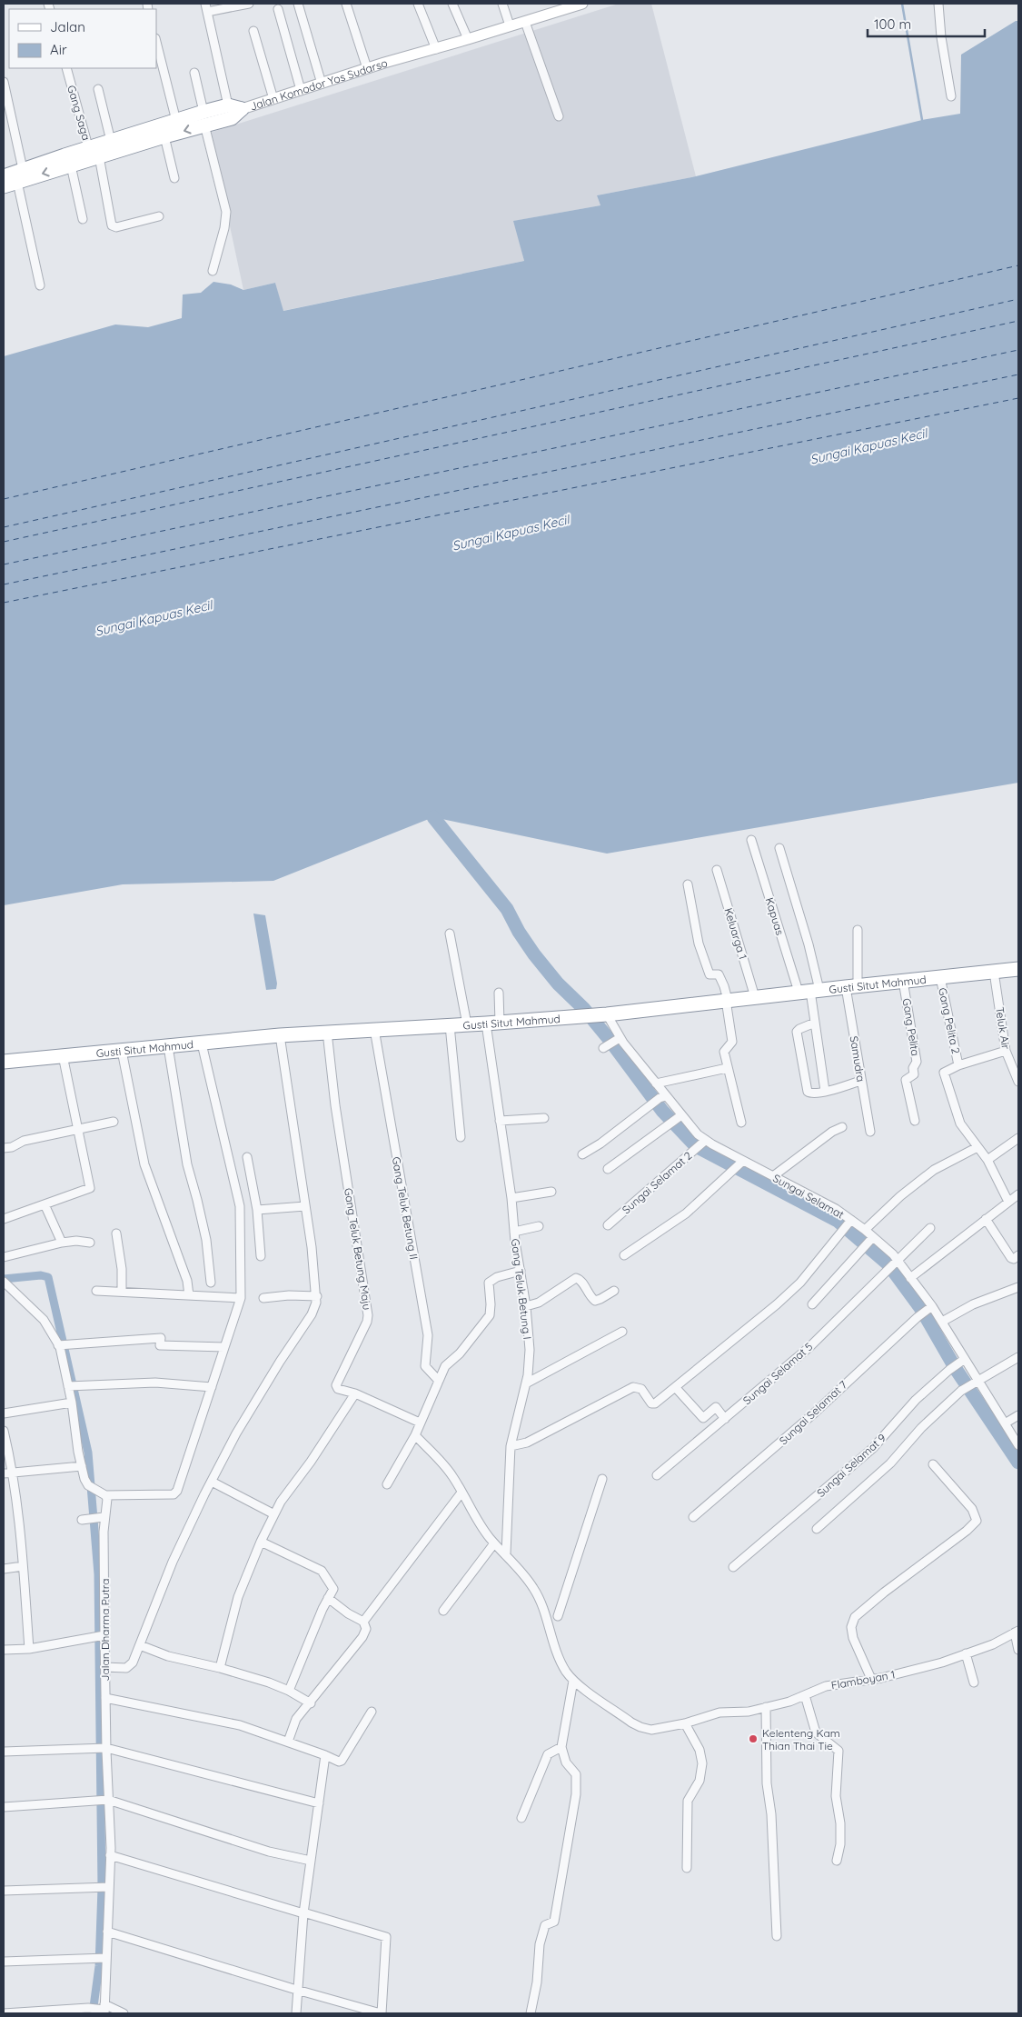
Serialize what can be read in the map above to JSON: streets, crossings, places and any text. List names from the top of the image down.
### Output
{
  "streets": {
    "highway": ["Jalan Komodor Yos Sudarso", "Gusti Situt Mahmud"],
    "street": [
      "Gang Saga",
      "Kapuas",
      "Keluarga 1",
      "Gang Pelita 2",
      "Gang Pelita",
      "Teluk Air",
      "Samudra",
      "Sungai Selamat 2",
      "Sungai Selamat",
      "Gang Teluk Betung II",
      "Gang Teluk Betung Maju",
      "Gang Teluk Betung I",
      "Sungai Selamat 5",
      "Sungai Selamat 7",
      "Sungai Selamat 9",
      "Jalan Dharma Putra",
      "Flamboyan 1"
    ]
  },
  "crossings": [
    ["Jalan Komodor Yos Sudarso", "Gang Saga"],
    ["Kapuas", "Gusti Situt Mahmud"],
    ["Keluarga 1", "Gusti Situt Mahmud"],
    ["Gusti Situt Mahmud", "Gang Pelita 2"],
    ["Gusti Situt Mahmud", "Gang Pelita"],
    ["Gusti Situt Mahmud", "Teluk Air"],
    ["Gusti Situt Mahmud", "Samudra"],
    ["Gusti Situt Mahmud", "Sungai Selamat"],
    ["Gusti Situt Mahmud", "Gang Teluk Betung II"],
    ["Gusti Situt Mahmud", "Gang Teluk Betung Maju"],
    ["Gusti Situt Mahmud", "Gang Teluk Betung I"],
    ["Sungai Selamat 2", "Sungai Selamat"],
    ["Sungai Selamat", "Sungai Selamat 5"],
    ["Sungai Selamat", "Sungai Selamat 7"],
    ["Sungai Selamat", "Sungai Selamat 9"]
  ],
  "water": ["Sungai Kapuas Kecil"],
  "places": ["Kelenteng Kam Thian Thai Tie"],
  "legend": ["Jalan", "Air"],
  "scale_bar": "100 m"
}
